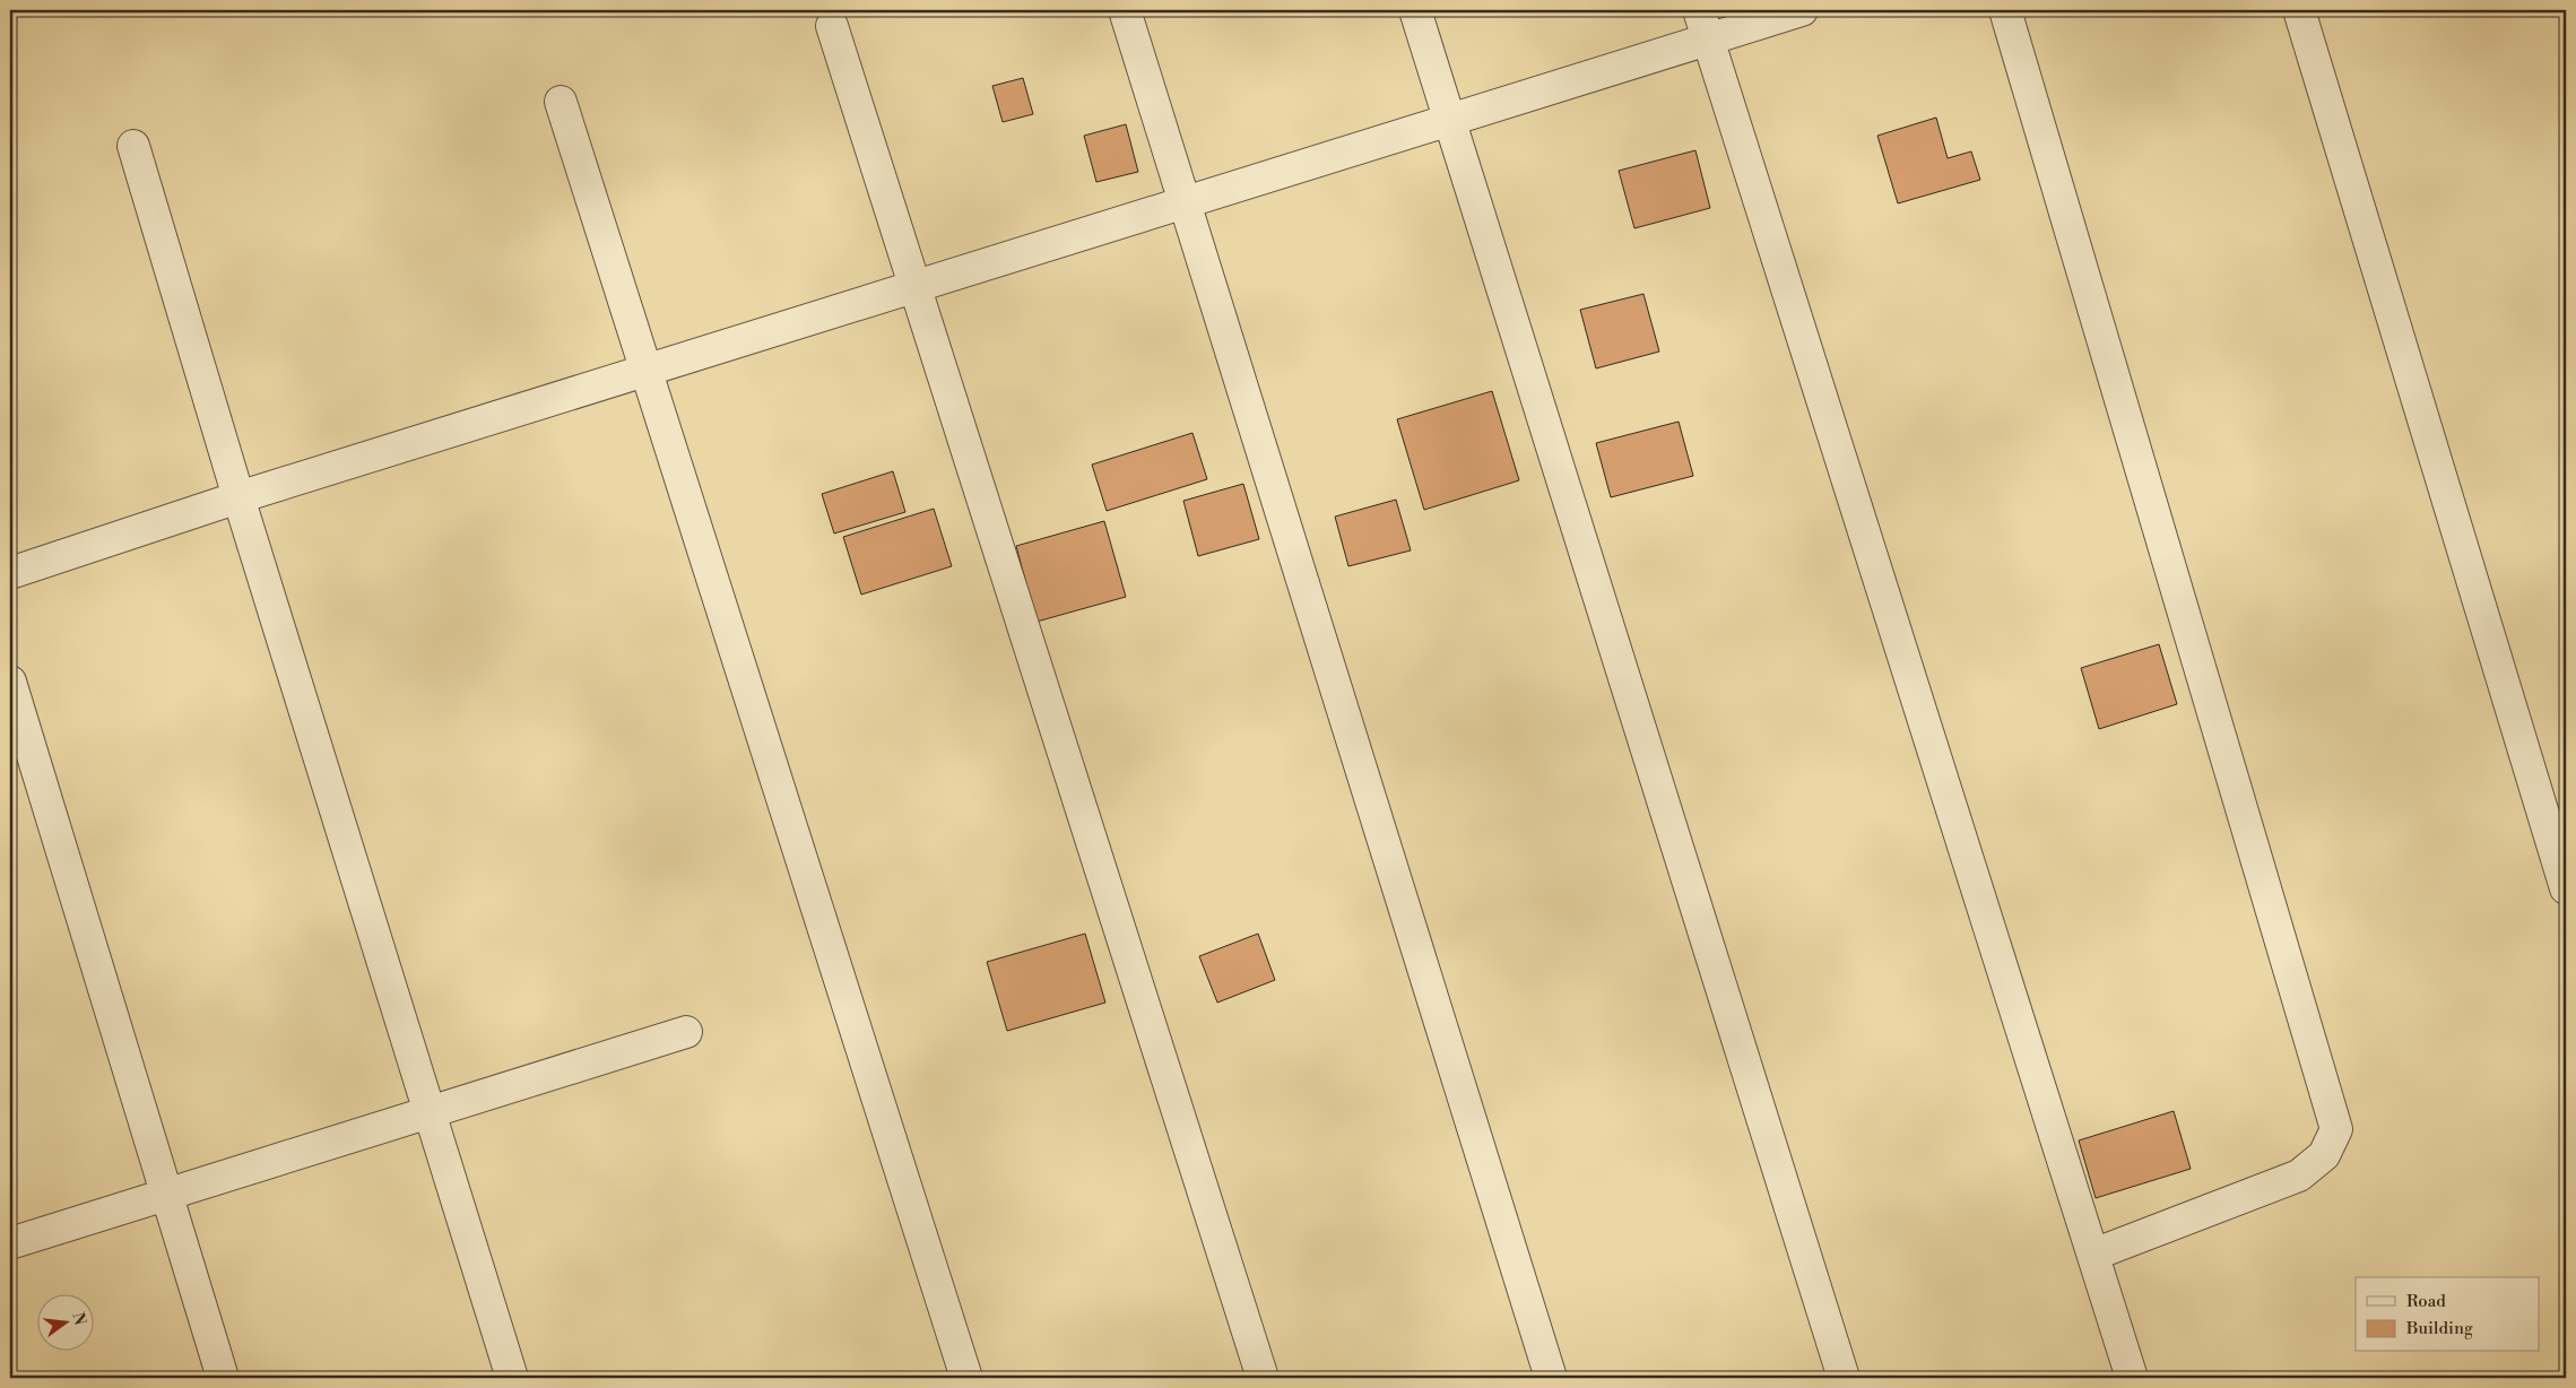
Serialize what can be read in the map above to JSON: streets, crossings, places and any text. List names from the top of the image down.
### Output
{
  "legend": ["Road", "Building"],
  "north": "right"
}
